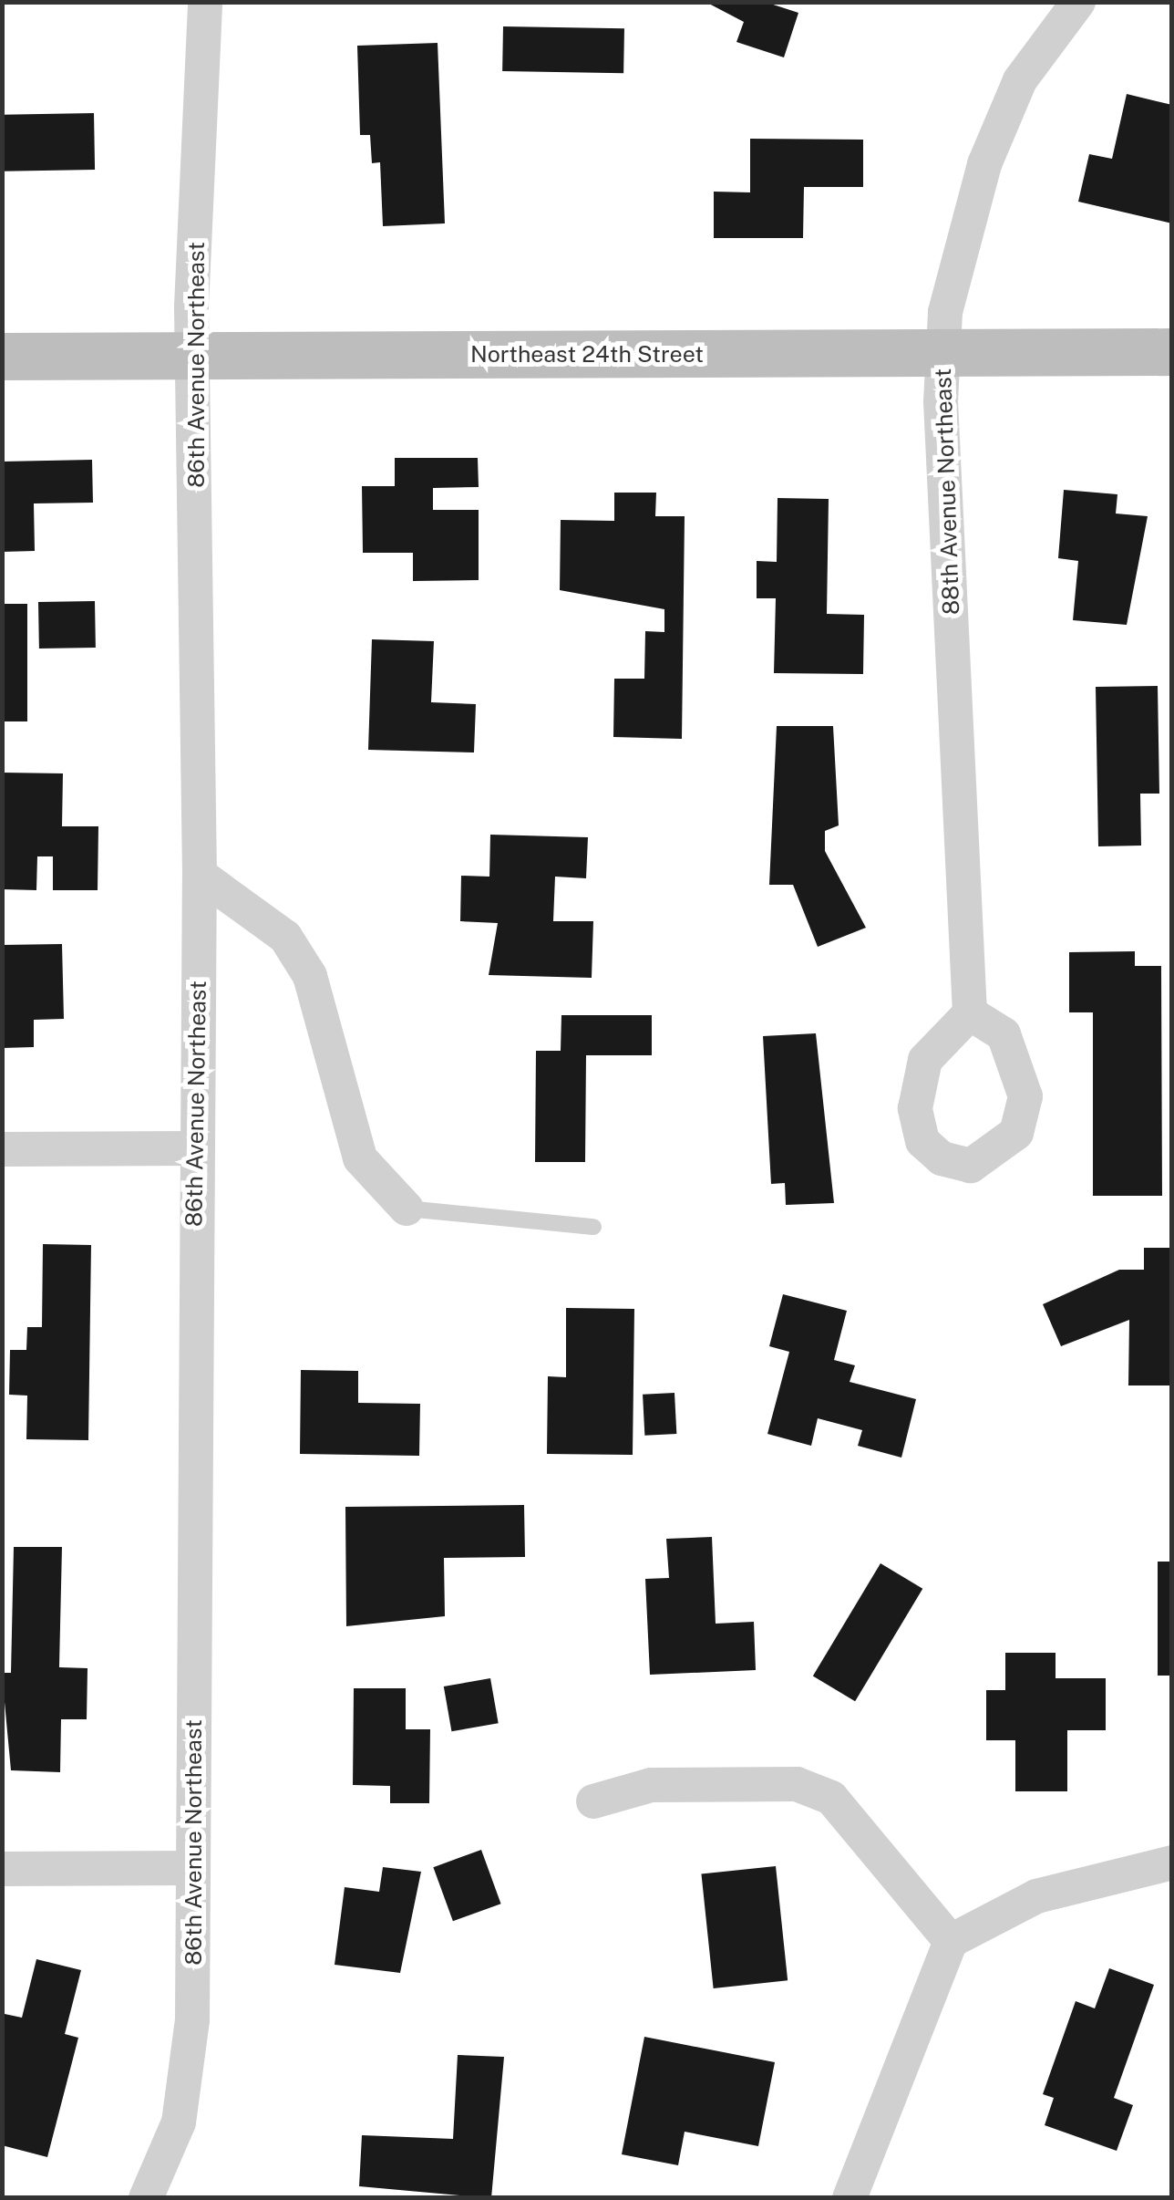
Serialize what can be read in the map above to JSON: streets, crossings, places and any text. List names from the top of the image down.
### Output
{
  "streets": {
    "main road": ["Northeast 24th Street"],
    "street": ["86th Avenue Northeast", "88th Avenue Northeast"]
  },
  "crossings": [
    ["Northeast 24th Street", "86th Avenue Northeast"],
    ["Northeast 24th Street", "88th Avenue Northeast"]
  ]
}
